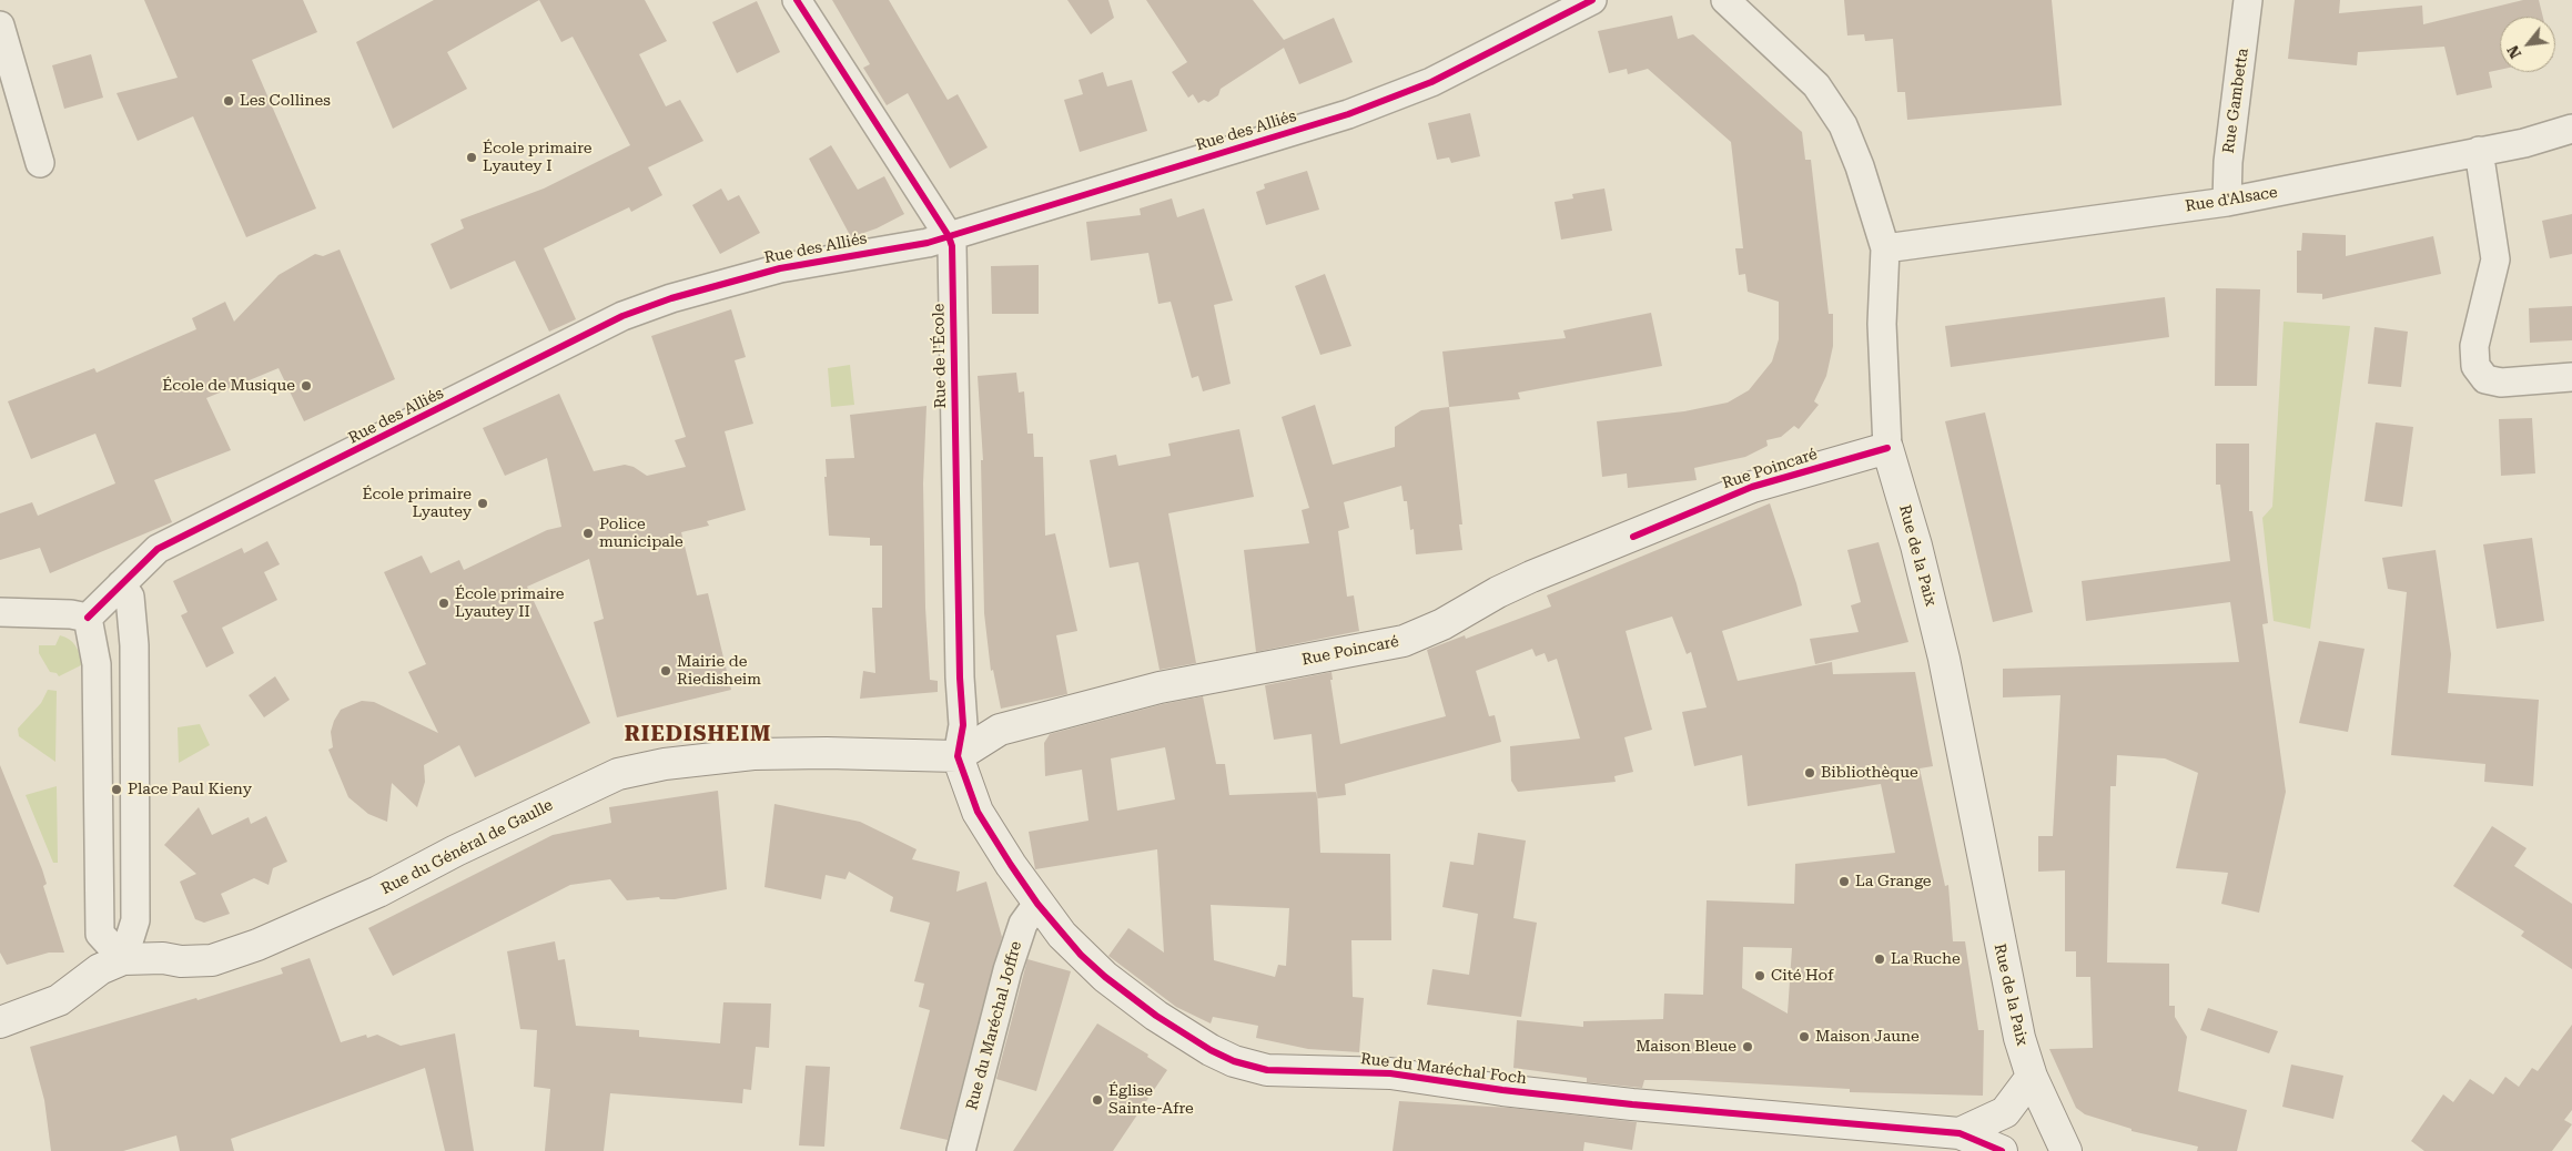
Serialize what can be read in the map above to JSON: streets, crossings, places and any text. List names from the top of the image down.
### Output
{
  "streets": {
    "street": [
      "Rue Gambetta",
      "Rue des Alliés",
      "Rue d'Alsace",
      "Rue de l'École",
      "Rue Poincaré",
      "Rue de la Paix",
      "Rue du Général de Gaulle",
      "Rue du Maréchal Joffre",
      "Rue du Maréchal Foch"
    ]
  },
  "crossings": [
    ["Rue Gambetta", "Rue d'Alsace"],
    ["Rue des Alliés", "Rue de l'École"],
    ["Rue d'Alsace", "Rue de la Paix"],
    ["Rue de l'École", "Rue Poincaré"],
    ["Rue de l'École", "Rue du Général de Gaulle"],
    ["Rue de l'École", "Rue du Maréchal Foch"],
    ["Rue Poincaré", "Rue de la Paix"],
    ["Rue Poincaré", "Rue du Général de Gaulle"],
    ["Rue Poincaré", "Rue du Maréchal Foch"],
    ["Rue de la Paix", "Rue du Maréchal Foch"],
    ["Rue du Général de Gaulle", "Rue du Maréchal Foch"],
    ["Rue du Maréchal Joffre", "Rue du Maréchal Foch"]
  ],
  "districts": ["RIEDISHEIM"],
  "places": [
    "Les Collines",
    "École primaire Lyautey I",
    "École de Musique",
    "École primaire Lyautey",
    "Police municipale",
    "École primaire Lyautey II",
    "Mairie de Riedisheim",
    "Bibliothèque",
    "Place Paul Kieny",
    "La Grange",
    "La Ruche",
    "Cité Hof",
    "Maison Jaune",
    "Maison Bleue",
    "Église Sainte-Afre"
  ],
  "north": "bottom left"
}
